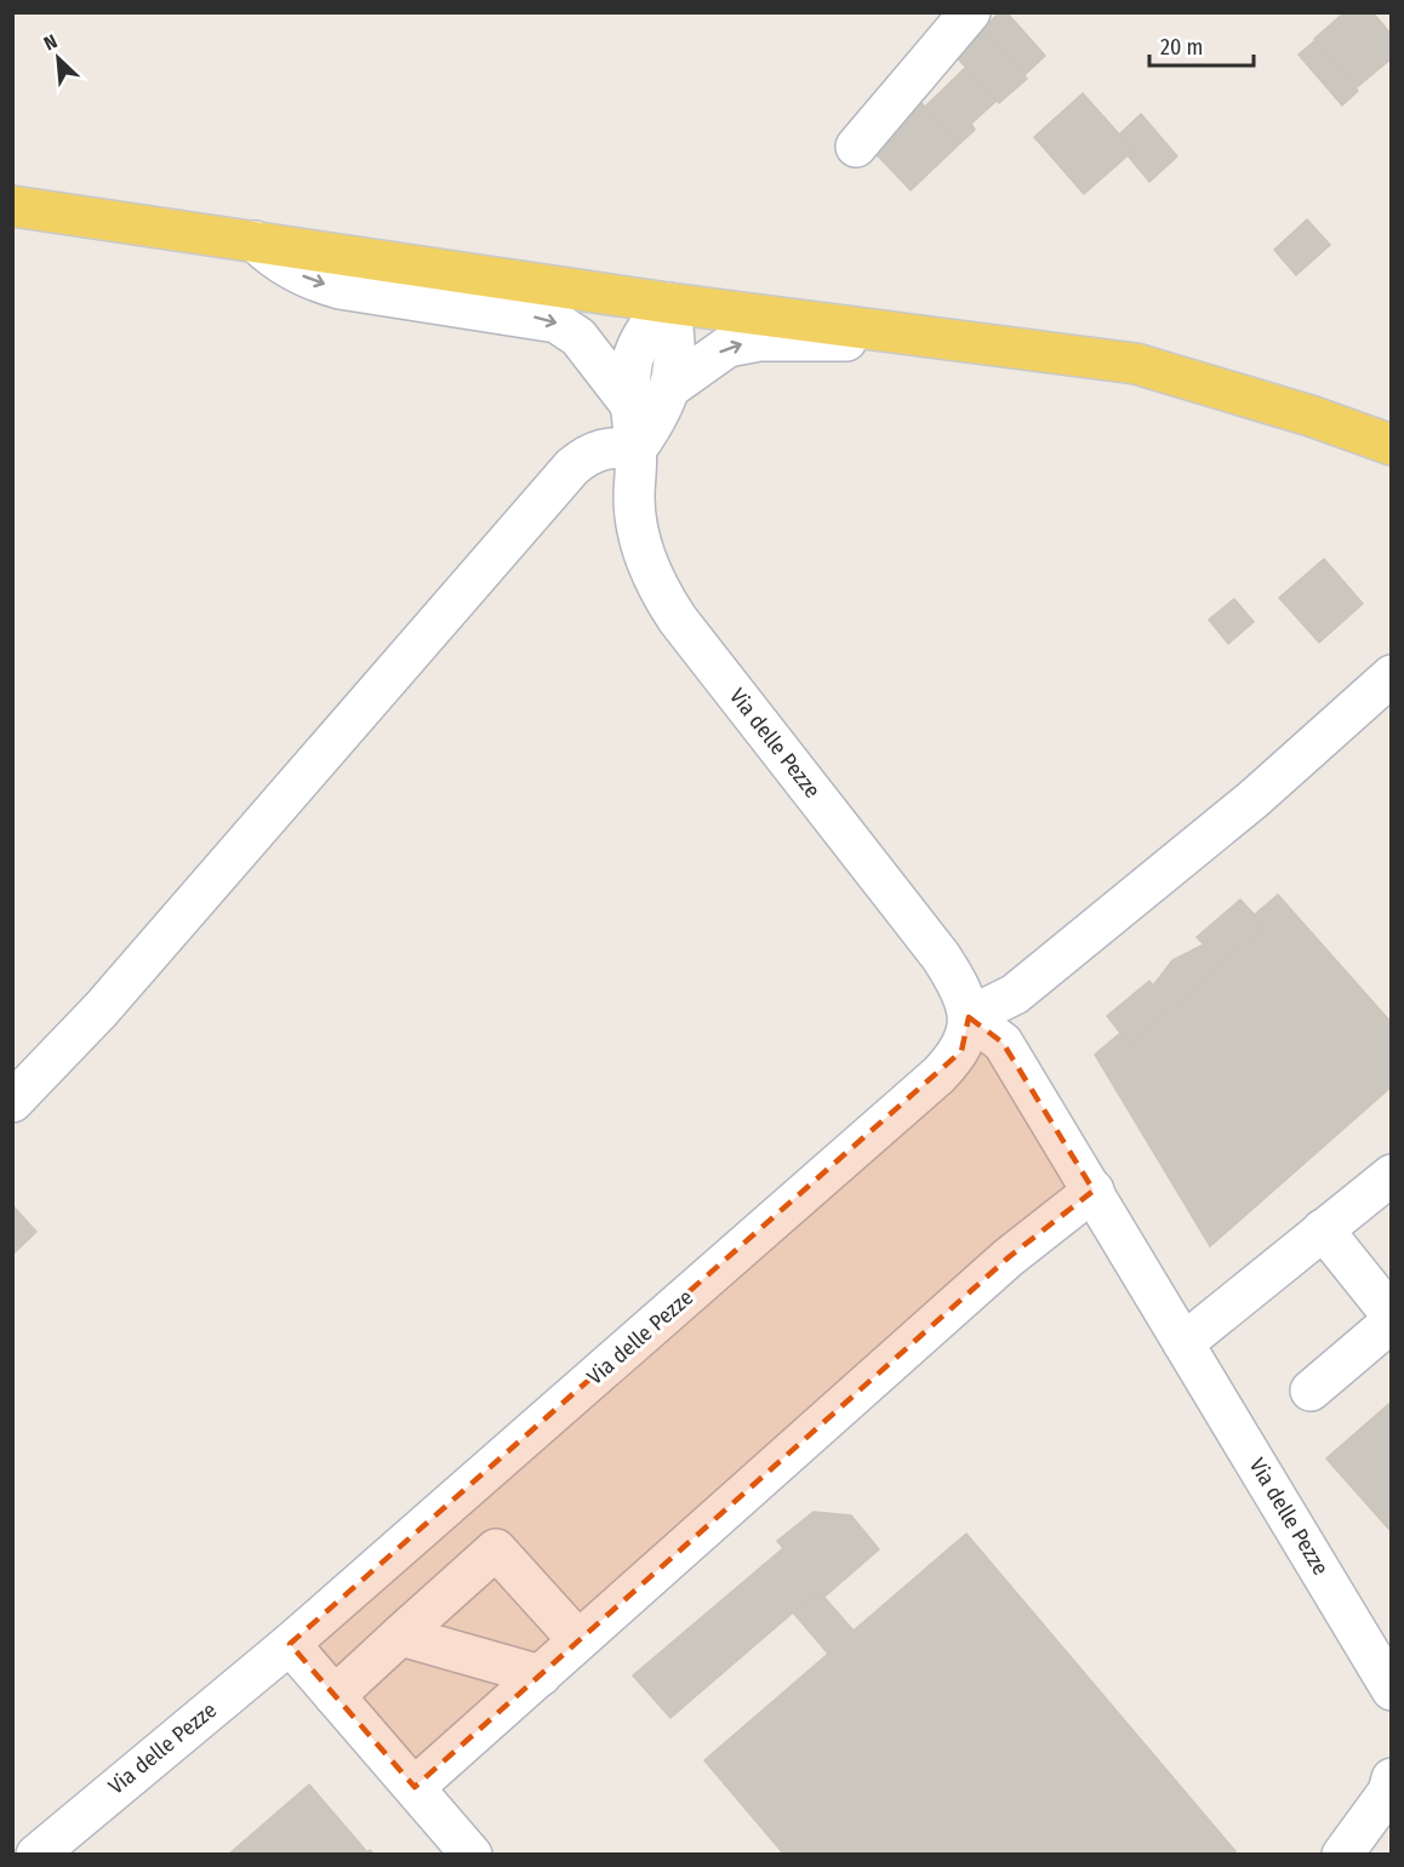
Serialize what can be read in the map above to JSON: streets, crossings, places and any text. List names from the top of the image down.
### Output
{
  "streets": {
    "street": ["Via delle Pezze"]
  },
  "scale_bar": "20 m",
  "north": "top left"
}
